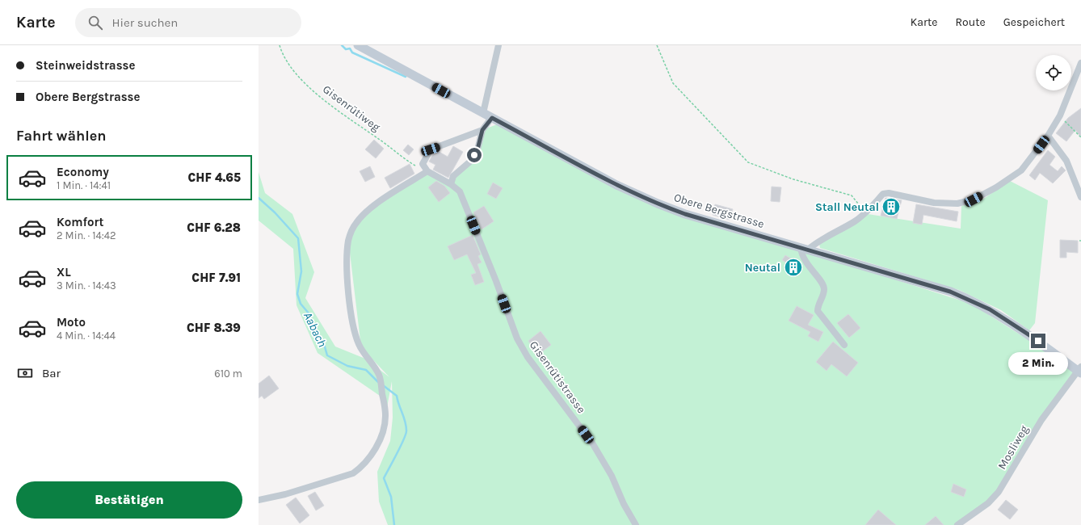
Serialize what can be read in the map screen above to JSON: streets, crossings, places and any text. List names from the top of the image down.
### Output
{
  "streets": {
    "main road": ["Obere Bergstrasse"],
    "street": ["Gisenrütistrasse", "Mosliweg"],
    "path": ["Gisenrütiweg"]
  },
  "crossings": [
    ["Gisenrütiweg", "Gisenrütistrasse"],
    ["Obere Bergstrasse", "Mosliweg"]
  ],
  "water": ["Aabach"],
  "places": {
    "building": ["Stall Neutal", "Neutal"]
  },
  "page": {
    "header": "Karte",
    "search": "Hier suchen",
    "nav": ["Karte", "Route", "Gespeichert"],
    "banner": ["Steinweidstrasse", "Obere Bergstrasse"],
    "heading": "Fahrt wählen",
    "list": [
      {
        "name": "Economy",
        "note": "1 Min. · 14:41",
        "value": "CHF 4.65"
      },
      {
        "name": "Komfort",
        "note": "2 Min. · 14:42",
        "value": "CHF 6.28"
      },
      {
        "name": "XL",
        "note": "3 Min. · 14:43",
        "value": "CHF 7.91"
      },
      {
        "name": "Moto",
        "note": "4 Min. · 14:44",
        "value": "CHF 8.39"
      }
    ],
    "bubble": "2 Min.",
    "pay": ["Bar", "610 m"],
    "buttons": "Bestätigen"
  }
}
